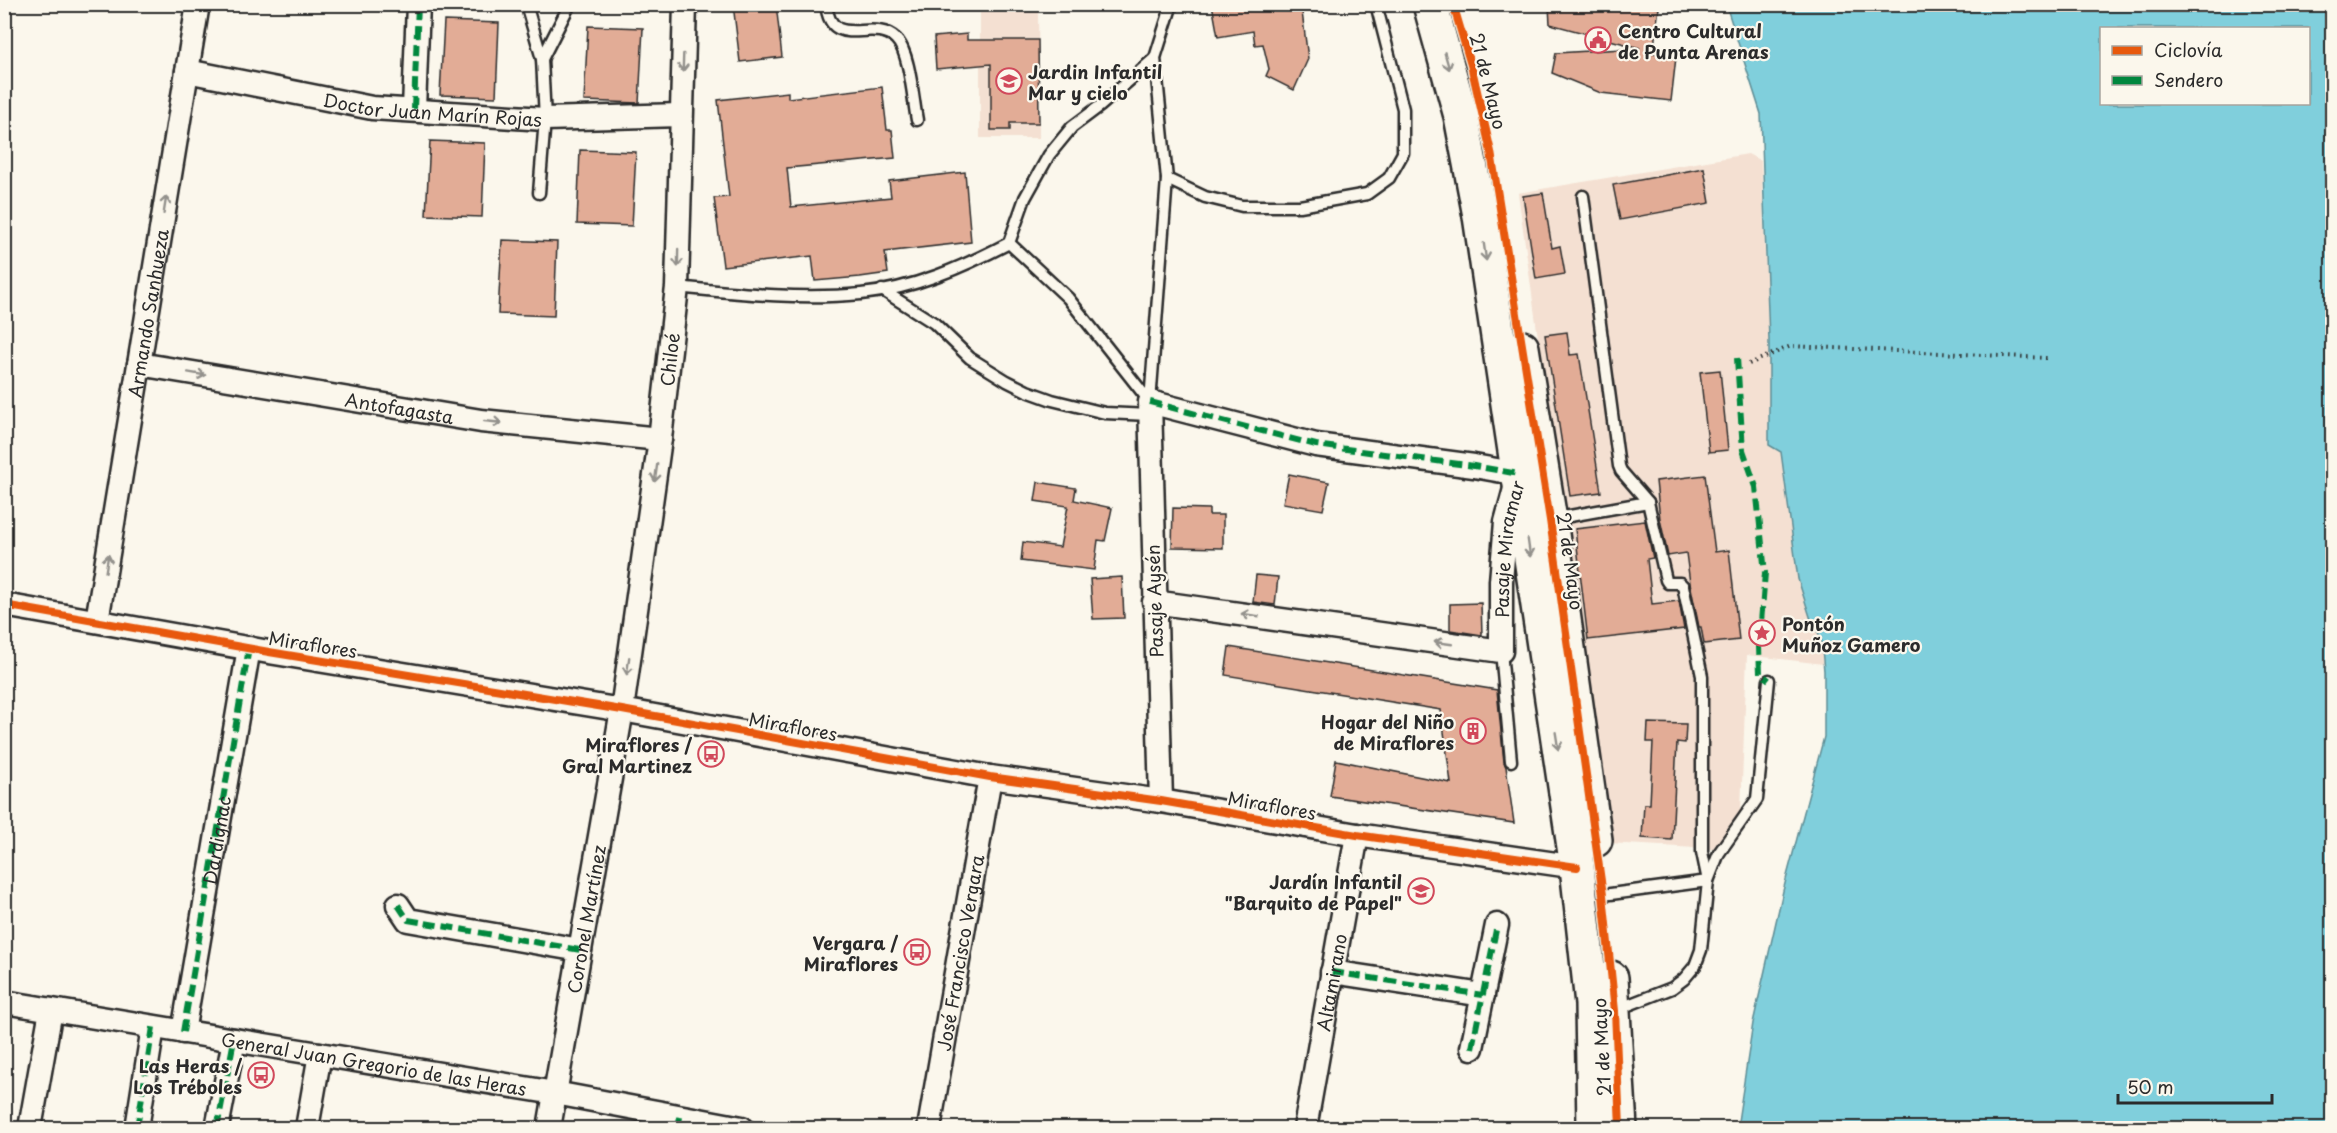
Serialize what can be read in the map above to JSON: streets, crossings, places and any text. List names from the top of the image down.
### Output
{
  "streets": {
    "main road": ["21 de Mayo"],
    "street": [
      "Doctor Juan Marín Rojas",
      "Armando Sanhueza",
      "Chiloé",
      "Antofagasta",
      "Pasaje Miramar",
      "Pasaje Aysén",
      "Miraflores",
      "Dardignac",
      "Coronel Martínez",
      "José Francisco Vergara",
      "Altamirano",
      "General Juan Gregorio de las Heras"
    ]
  },
  "crossings": [
    ["21 de Mayo", "Pasaje Miramar"],
    ["21 de Mayo", "Miraflores"],
    ["Doctor Juan Marín Rojas", "Armando Sanhueza"],
    ["Doctor Juan Marín Rojas", "Chiloé"],
    ["Armando Sanhueza", "Antofagasta"],
    ["Armando Sanhueza", "Miraflores"],
    ["Chiloé", "Antofagasta"],
    ["Chiloé", "Miraflores"],
    ["Chiloé", "Coronel Martínez"],
    ["Pasaje Miramar", "Pasaje Aysén"],
    ["Pasaje Aysén", "Miraflores"],
    ["Miraflores", "Dardignac"],
    ["Miraflores", "Coronel Martínez"],
    ["Miraflores", "José Francisco Vergara"],
    ["Miraflores", "Altamirano"],
    ["Dardignac", "General Juan Gregorio de las Heras"],
    ["Coronel Martínez", "General Juan Gregorio de las Heras"]
  ],
  "one_way": ["Armando Sanhueza", "Chiloé", "Antofagasta"],
  "places": {
    "public building": ["Centro Cultural de Punta Arenas"],
    "school or university": ["Jardin Infantil Mar y cielo", "Jardín Infantil \"Barquito de Papel\""],
    "place": ["Pontón Muñoz Gamero"],
    "building": ["Hogar del Niño de Miraflores"],
    "bus stop": ["Miraflores / Gral Martinez", "Vergara / Miraflores", "Las Heras / Los Tréboles"]
  },
  "legend": ["Ciclovía", "Sendero"],
  "scale_bar": "50 m"
}
